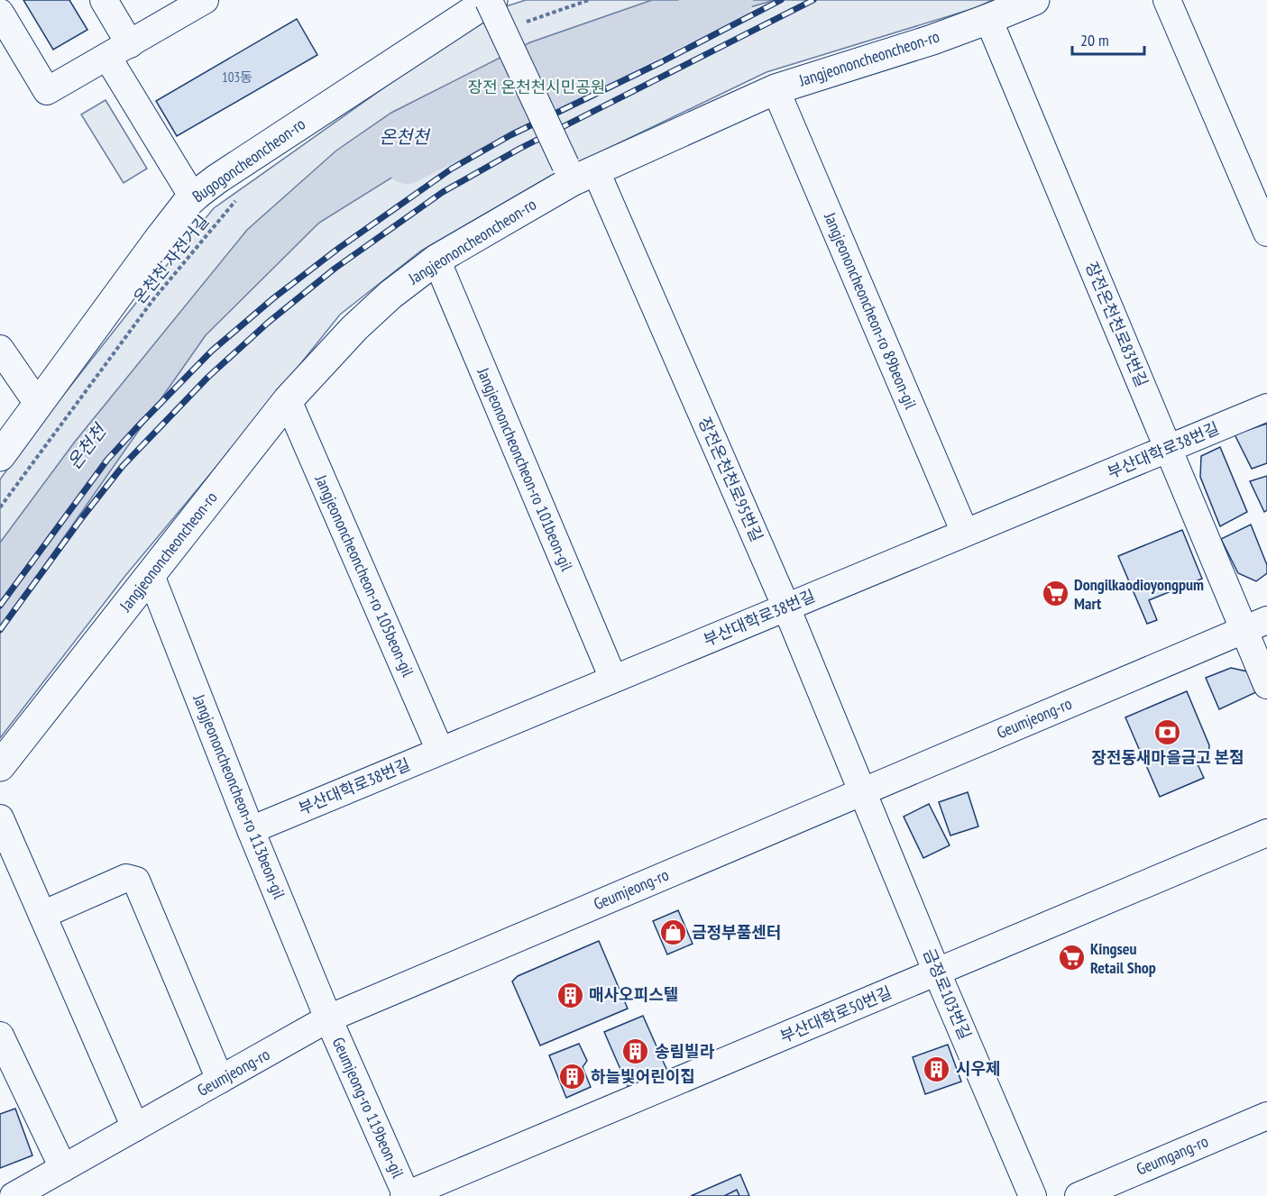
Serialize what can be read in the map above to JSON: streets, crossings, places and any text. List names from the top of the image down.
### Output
{
  "streets": {
    "main road": ["Jangjeononcheoncheon-ro", "Bugogoncheoncheon-ro"],
    "street": [
      "Jangjeononcheoncheon-ro 89beon-gil",
      "장전온천천로83번길",
      "부산대학로38번길",
      "Jangjeononcheoncheon-ro 101beon-gil",
      "장전온천천로95번길",
      "Jangjeononcheoncheon-ro 105beon-gil",
      "Geumjeong-ro",
      "Jangjeononcheoncheon-ro 113beon-gil",
      "금정로103번길",
      "부산대학로50번길",
      "Geumjeong-ro 119beon-gil",
      "Geumgang-ro"
    ],
    "path": ["온천천 자전거길"]
  },
  "crossings": [
    ["Jangjeononcheoncheon-ro", "Jangjeononcheoncheon-ro 89beon-gil"],
    ["Jangjeononcheoncheon-ro", "장전온천천로83번길"],
    ["Jangjeononcheoncheon-ro", "Jangjeononcheoncheon-ro 101beon-gil"],
    ["Jangjeononcheoncheon-ro", "장전온천천로95번길"],
    ["Jangjeononcheoncheon-ro", "Jangjeononcheoncheon-ro 105beon-gil"],
    ["Jangjeononcheoncheon-ro", "Jangjeononcheoncheon-ro 113beon-gil"],
    ["Bugogoncheoncheon-ro", "장전온천천로95번길"],
    ["Jangjeononcheoncheon-ro 89beon-gil", "부산대학로38번길"],
    ["장전온천천로83번길", "부산대학로38번길"],
    ["장전온천천로83번길", "Geumjeong-ro"],
    ["부산대학로38번길", "Jangjeononcheoncheon-ro 101beon-gil"],
    ["부산대학로38번길", "장전온천천로95번길"],
    ["부산대학로38번길", "Jangjeononcheoncheon-ro 105beon-gil"],
    ["부산대학로38번길", "Jangjeononcheoncheon-ro 113beon-gil"],
    ["장전온천천로95번길", "Geumjeong-ro"],
    ["장전온천천로95번길", "금정로103번길"],
    ["Geumjeong-ro", "Jangjeononcheoncheon-ro 113beon-gil"],
    ["Geumjeong-ro", "금정로103번길"],
    ["Geumjeong-ro", "Geumjeong-ro 119beon-gil"],
    ["Jangjeononcheoncheon-ro 113beon-gil", "Geumjeong-ro 119beon-gil"],
    ["금정로103번길", "부산대학로50번길"],
    ["부산대학로50번길", "Geumjeong-ro 119beon-gil"]
  ],
  "water": ["온천천"],
  "parks": ["장전 온천천시민공원"],
  "places": {
    "supermarket": ["Dongilkaodioyongpum Mart", "Kingseu Retail Shop"],
    "bank": ["장전동새마을금고 본점"],
    "shop": ["금정부품센터"],
    "building": [
      "매사오피스텔",
      "송림빌라",
      "시우제",
      "하늘빛어린이집"
    ]
  },
  "house_numbers": ["103동"],
  "scale_bar": "20 m"
}
